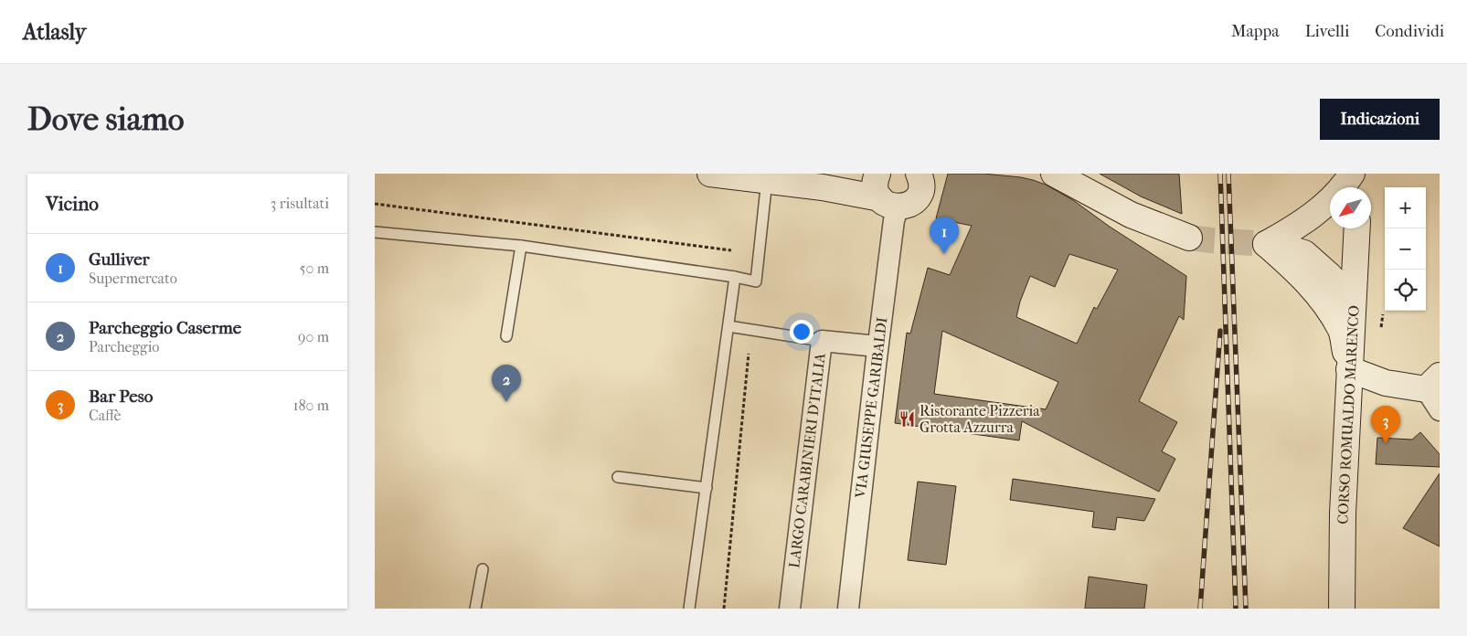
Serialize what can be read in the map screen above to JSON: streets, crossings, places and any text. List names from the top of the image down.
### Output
{
  "streets": {
    "street": ["VIA GIUSEPPE GARIBALDI", "CORSO ROMUALDO MARENCO", "LARGO CARABINIERI D'ITALIA"]
  },
  "crossings": [
    ["VIA GIUSEPPE GARIBALDI", "LARGO CARABINIERI D'ITALIA"]
  ],
  "places": {
    "restaurant": ["Ristorante Pizzeria Grotta Azzurra"]
  },
  "north": "bottom left",
  "page": {
    "header": "Atlasly",
    "nav": ["Mappa", "Livelli", "Condividi"],
    "buttons": "Indicazioni",
    "title": "Dove siamo",
    "heading": ["Vicino", "3 risultati"],
    "map_buttons": ["+", "−"],
    "pins": ["1", "2", "3"],
    "list": [
      {
        "mark": "1",
        "name": "Gulliver",
        "note": "Supermercato",
        "value": "50 m"
      },
      {
        "mark": "2",
        "name": "Parcheggio Caserme",
        "note": "Parcheggio",
        "value": "90 m"
      },
      {
        "mark": "3",
        "name": "Bar Peso",
        "note": "Caffè",
        "value": "180 m"
      }
    ]
  }
}
